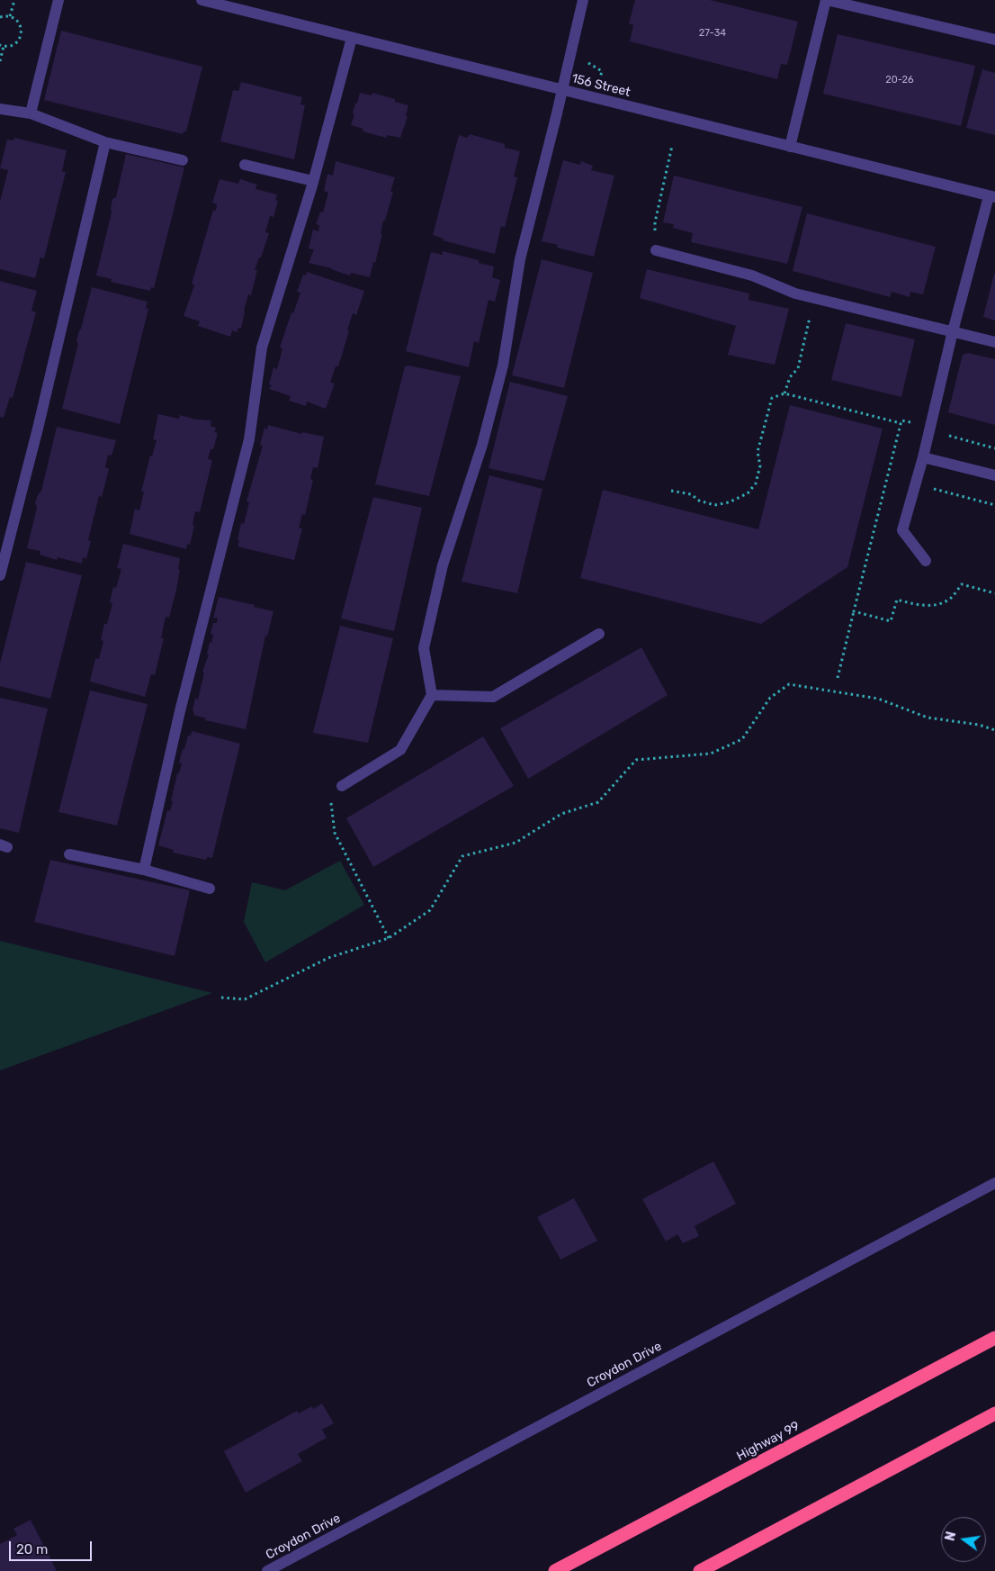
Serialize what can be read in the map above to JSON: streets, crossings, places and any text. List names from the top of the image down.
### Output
{
  "streets": {
    "highway": ["Highway 99"],
    "street": ["156 Street", "Croydon Drive"]
  },
  "house_numbers": ["27-34", "20-26"],
  "scale_bar": "20 m",
  "north": "left"
}
